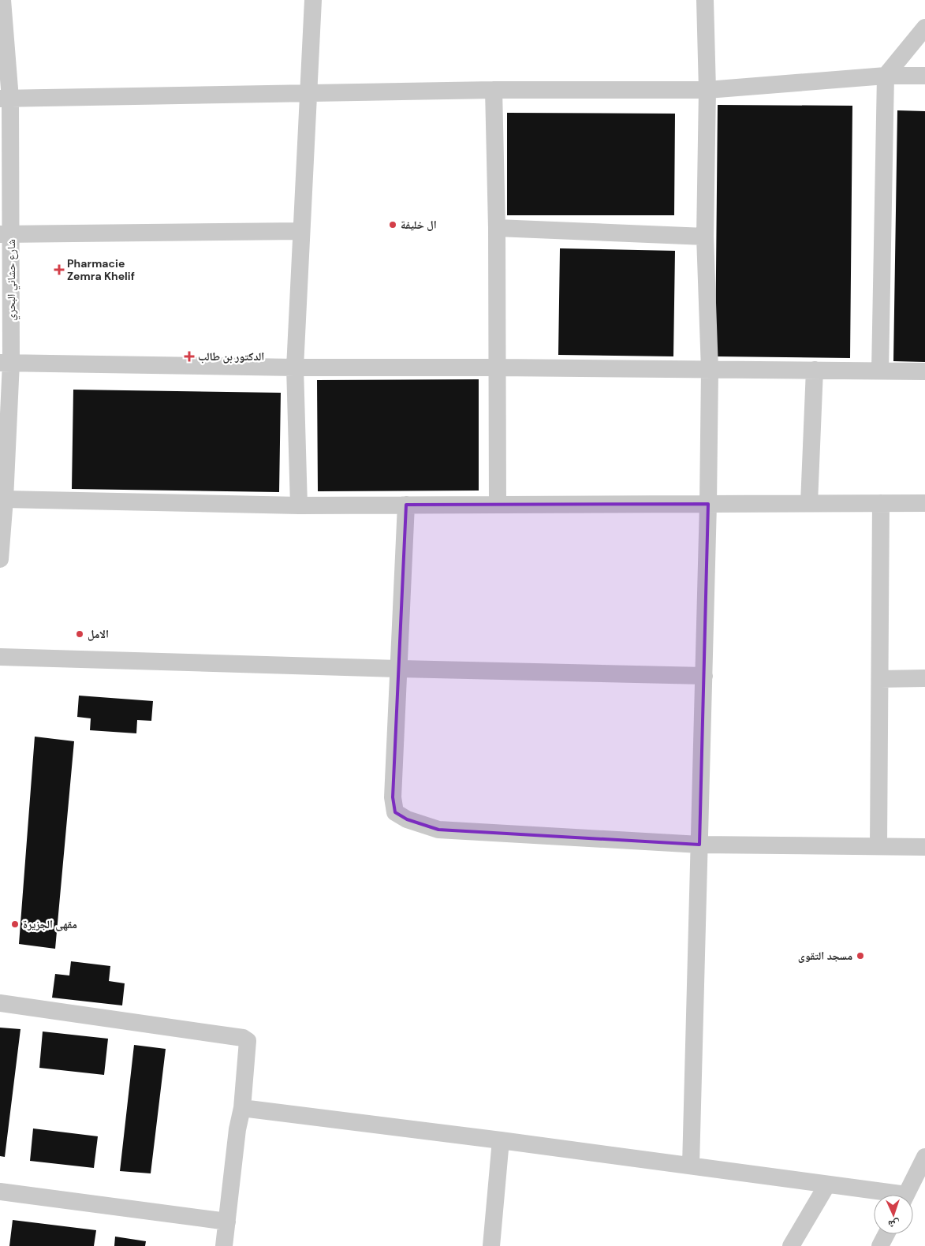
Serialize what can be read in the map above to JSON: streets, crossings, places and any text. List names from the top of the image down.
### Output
{
  "streets": {
    "street": ["شارع حشاني البحري"]
  },
  "places": {
    "other": [
      "ال خليفة",
      "الامل",
      "مقهى الجزيرة",
      "مسجد التقوى"
    ],
    "health": ["Pharmacie Zemra Khelif", "الدكتور بن طالب"]
  },
  "north": "bottom"
}
